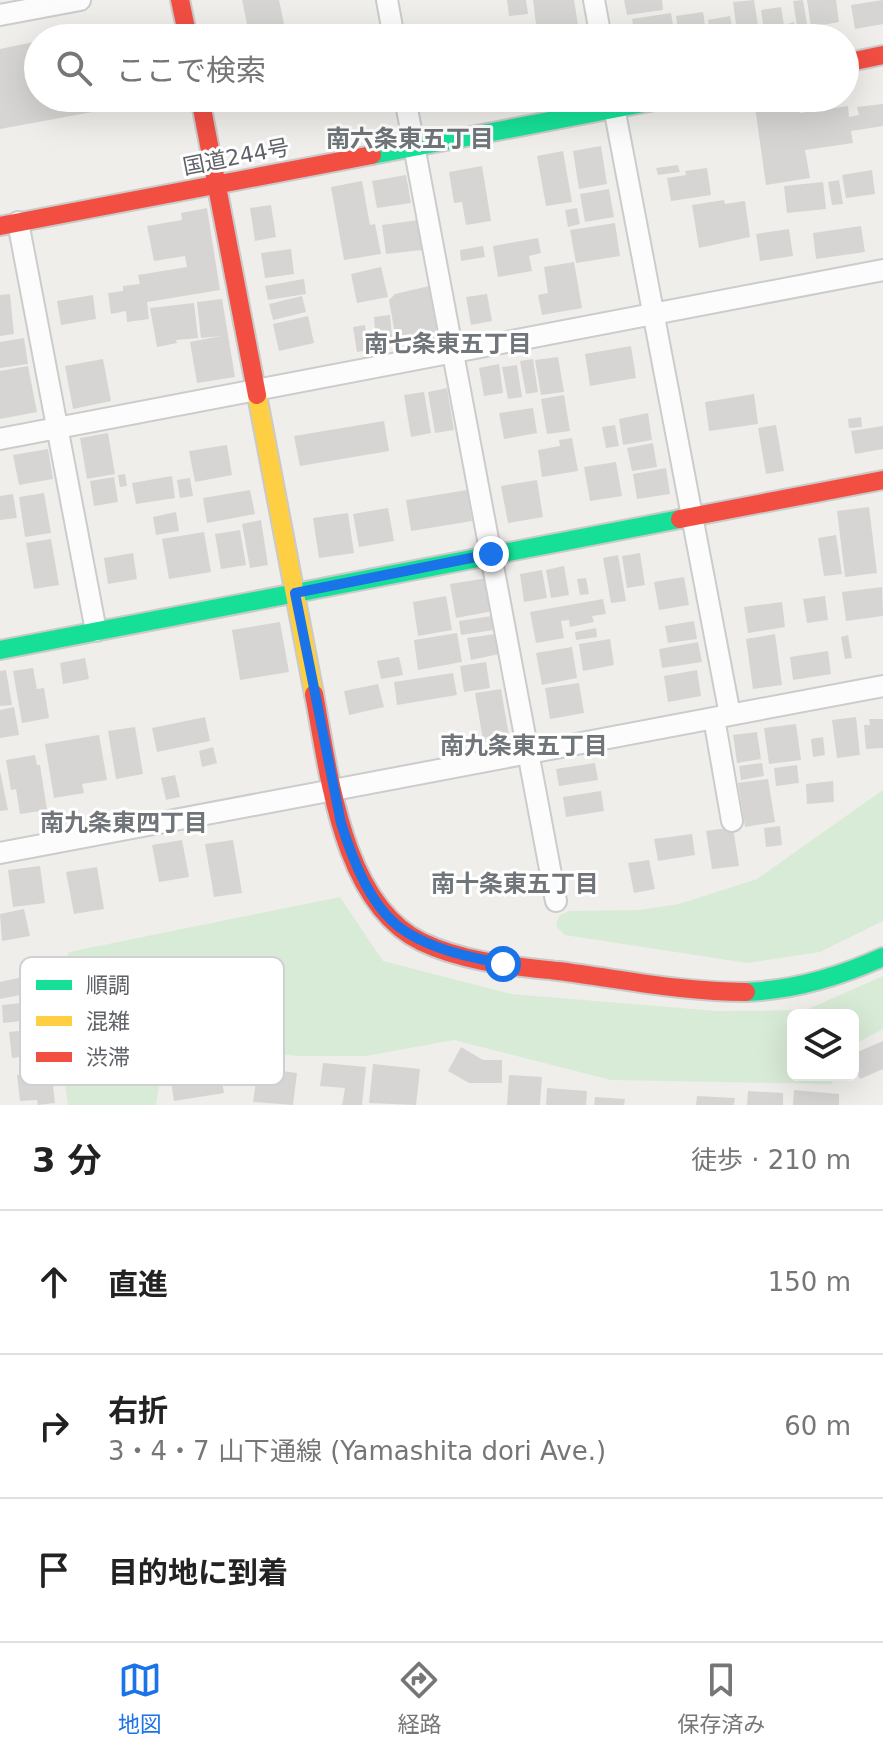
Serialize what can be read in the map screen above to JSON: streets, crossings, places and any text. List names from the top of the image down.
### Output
{
  "streets": {
    "main road": ["国道244号"]
  },
  "districts": [
    "南六条東五丁目",
    "南七条東五丁目",
    "南九条東五丁目",
    "南九条東四丁目",
    "南十条東五丁目"
  ],
  "legend": ["順調", "混雑", "渋滞"],
  "page": {
    "search": "ここで検索",
    "heading": ["3 分", "徒歩 · 210 m"],
    "list": [
      ["直進", "150 m"],
      ["右折", "3・4・7 山下通線 (Yamashita dori Ave.)", "60 m"],
      "目的地に到着"
    ],
    "nav": ["地図", "経路", "保存済み"]
  }
}
